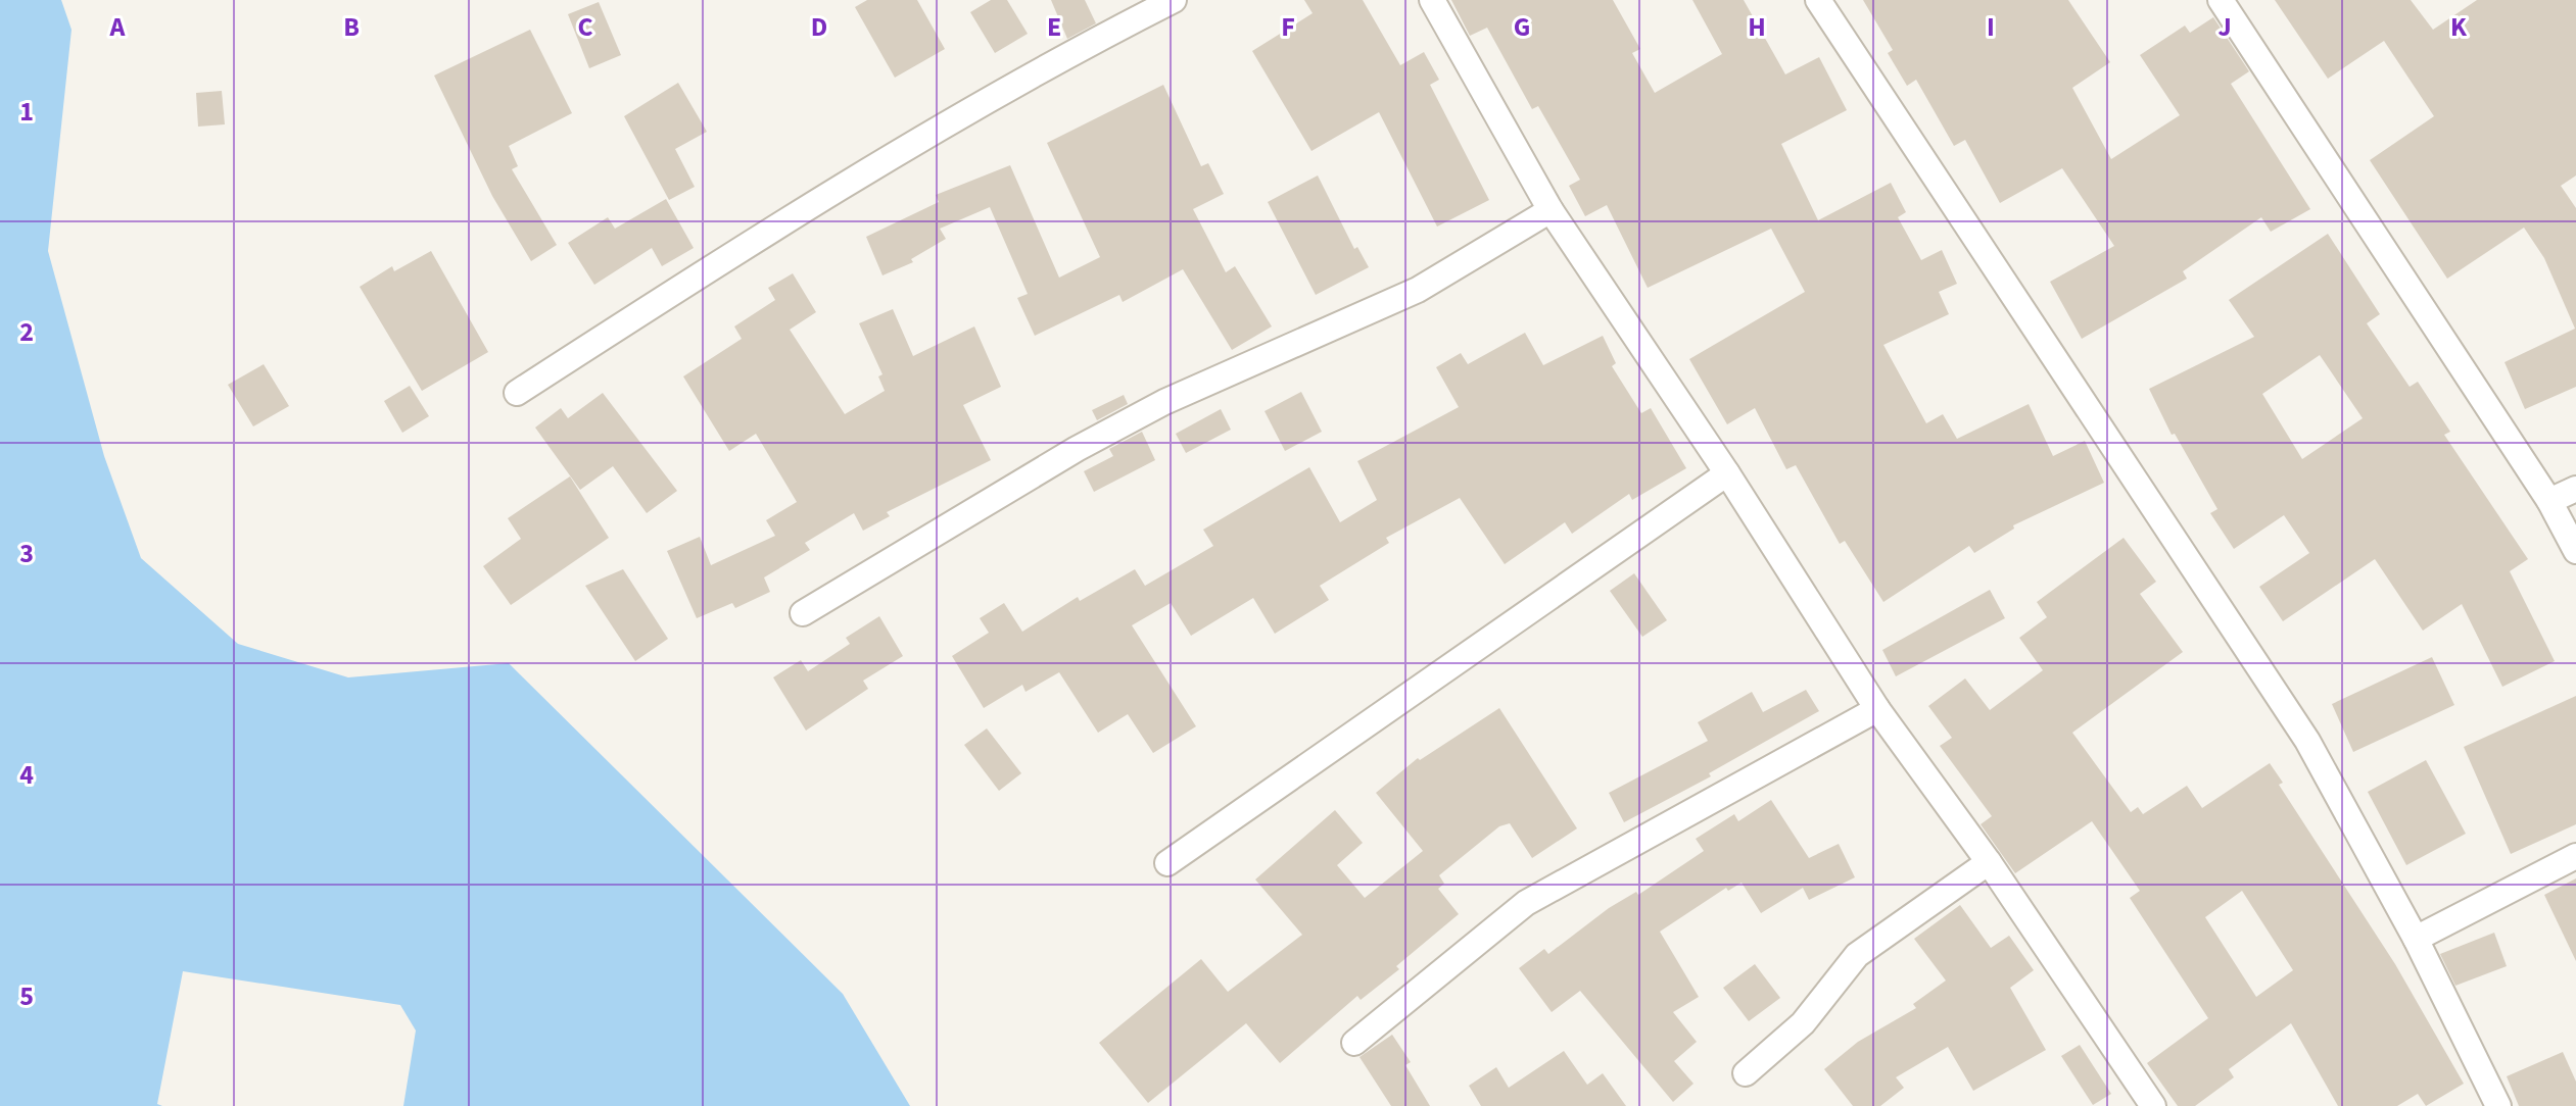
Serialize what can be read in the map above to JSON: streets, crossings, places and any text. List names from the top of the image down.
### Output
{
  "grid": {
    "columns": [
      "A",
      "B",
      "C",
      "D",
      "E",
      "F",
      "G",
      "H",
      "I",
      "J",
      "K"
    ],
    "rows": [
      "1",
      "2",
      "3",
      "4",
      "5"
    ]
  }
}
